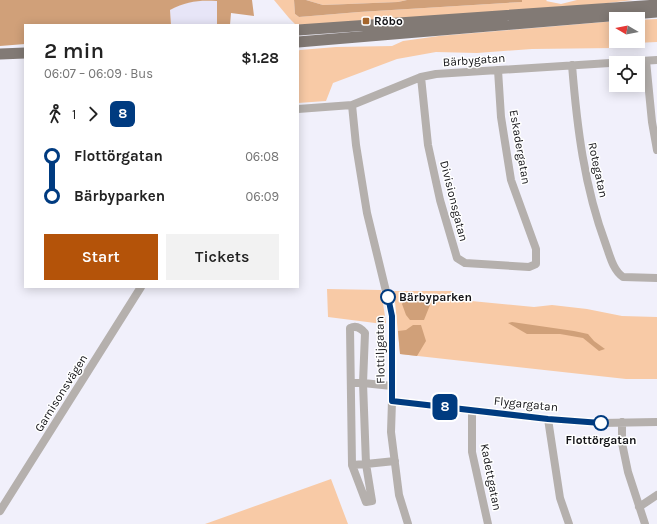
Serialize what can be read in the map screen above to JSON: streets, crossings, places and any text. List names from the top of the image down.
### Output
{
  "streets": {
    "street": [
      "Bärbygatan",
      "Eskadergatan",
      "Rotegatan",
      "Divisionsgatan",
      "Flottiljgatan",
      "Garnisonsvägen",
      "Flygargatan",
      "Kadettgatan"
    ]
  },
  "crossings": [
    ["Bärbygatan", "Eskadergatan"],
    ["Bärbygatan", "Rotegatan"],
    ["Bärbygatan", "Divisionsgatan"],
    ["Bärbygatan", "Flottiljgatan"],
    ["Eskadergatan", "Divisionsgatan"],
    ["Flottiljgatan", "Flygargatan"],
    ["Flygargatan", "Kadettgatan"]
  ],
  "places": {
    "transit": ["Röbo"],
    "other": ["Bärbyparken", "Flottörgatan"]
  },
  "lines": ["bus line 8"],
  "north": "left",
  "page": {
    "on_map": "8",
    "heading": ["2 min", "06:07 – 06:09 · Bus", "$1.28"],
    "legs": ["1", "8"],
    "list": [
      {
        "name": "Flottörgatan",
        "value": "06:08"
      },
      {
        "name": "Bärbyparken",
        "value": "06:09"
      }
    ],
    "buttons": ["Start", "Tickets"]
  }
}
